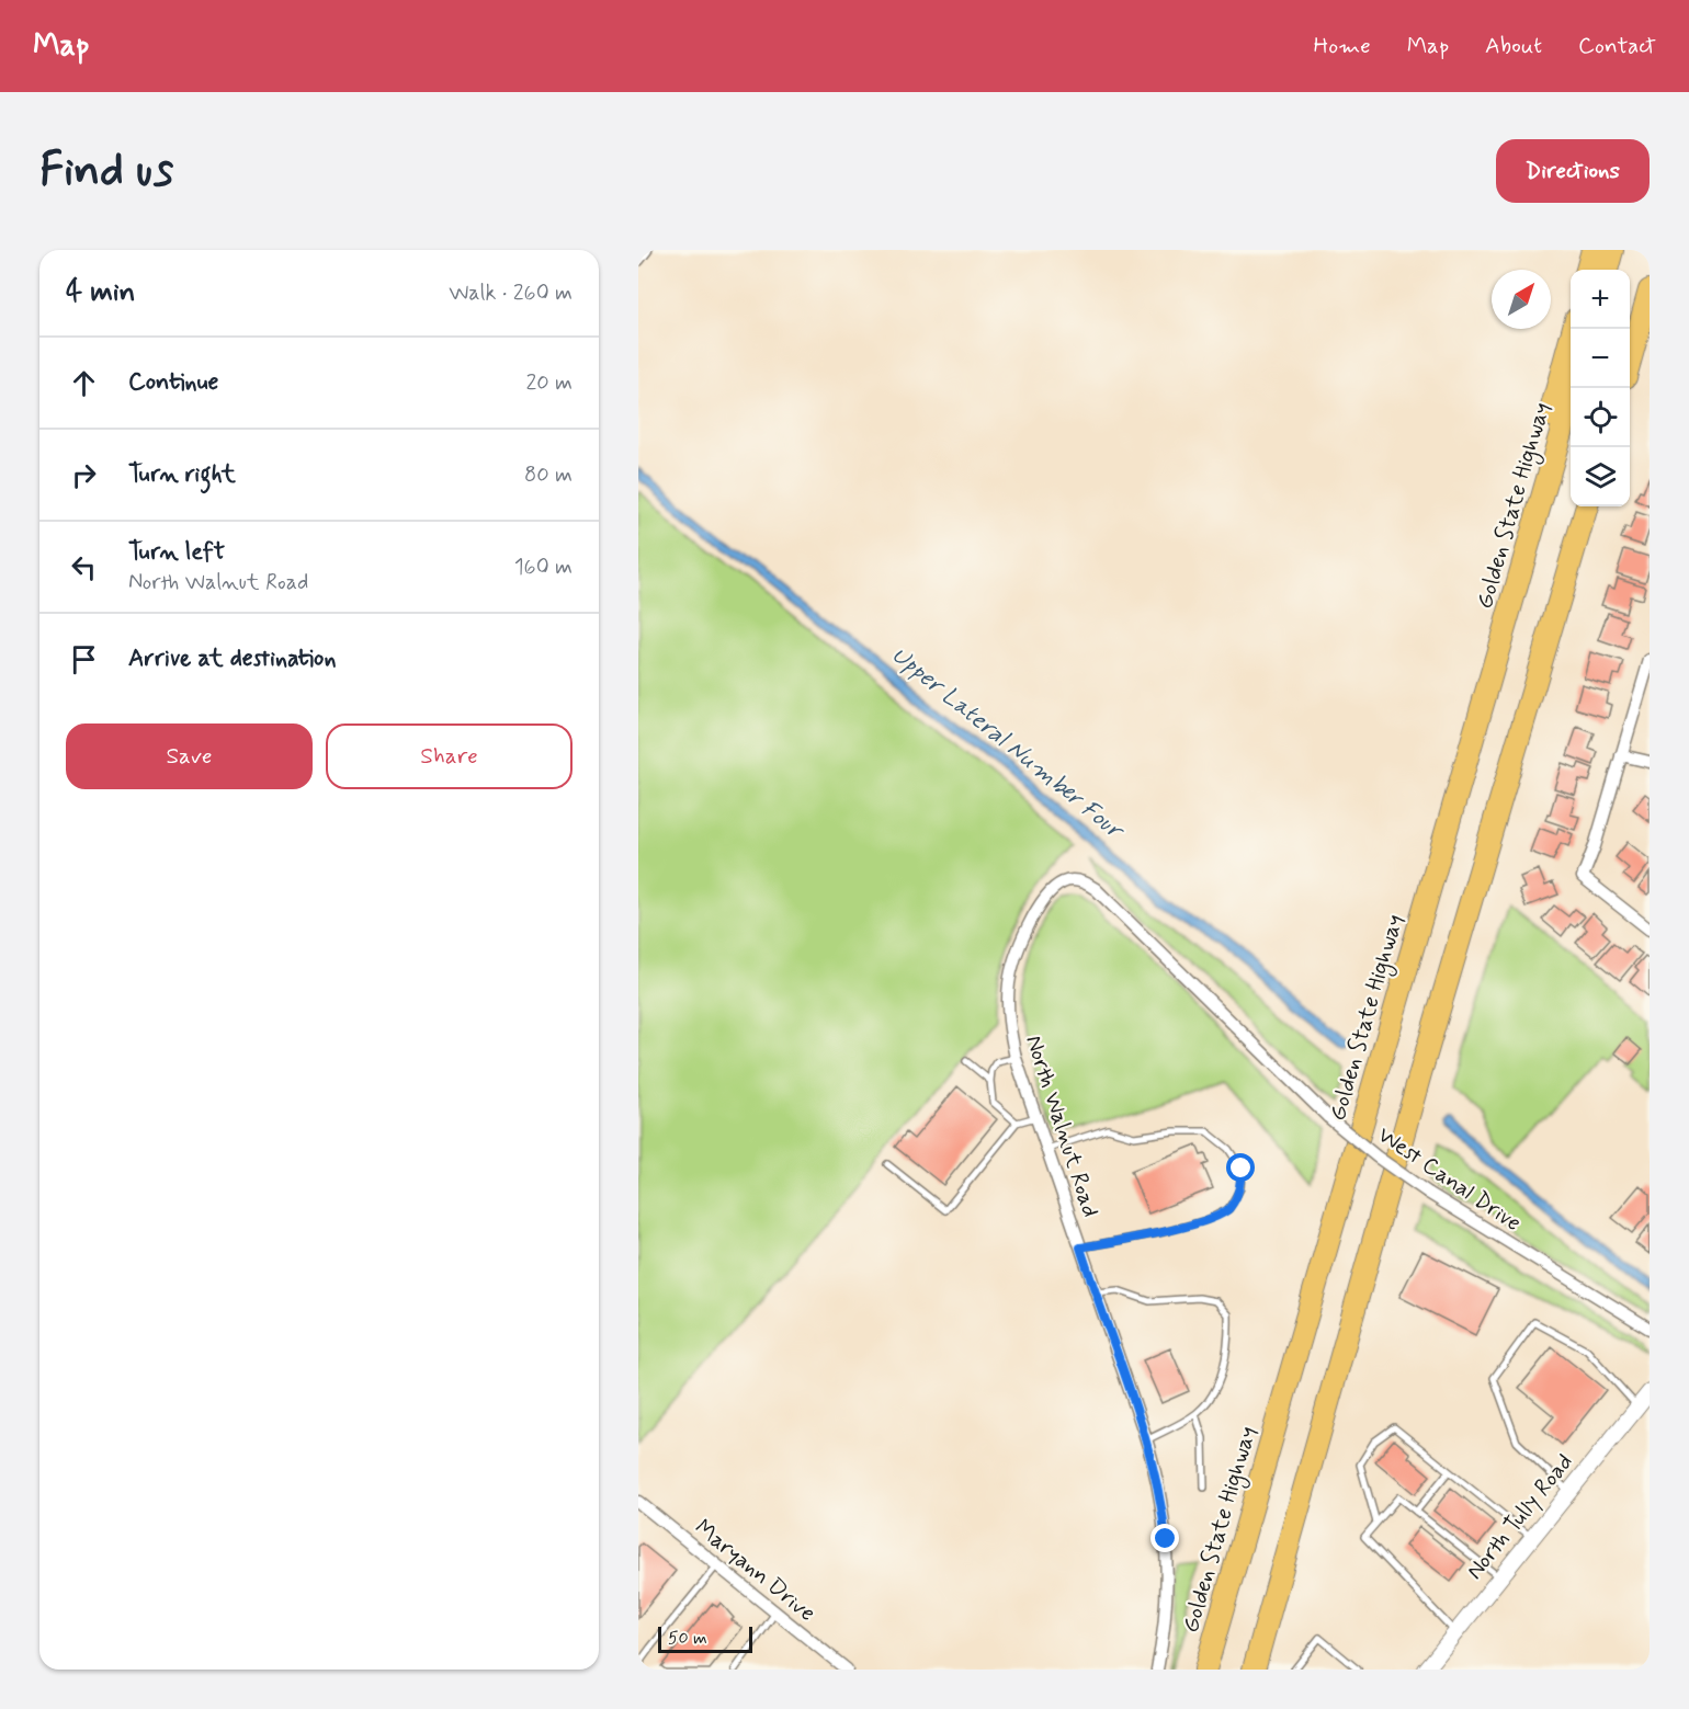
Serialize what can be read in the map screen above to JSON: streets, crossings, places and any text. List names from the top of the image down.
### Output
{
  "streets": {
    "highway": ["Golden State Highway"],
    "street": [
      "North Walnut Road",
      "West Canal Drive",
      "North Tully Road",
      "Maryann Drive"
    ]
  },
  "crossings": [
    ["North Walnut Road", "West Canal Drive"]
  ],
  "water": ["Upper Lateral Number Four"],
  "scale_bar": "50 m",
  "north": "top right",
  "page": {
    "header": "Map",
    "nav": [
      "Home",
      "Map",
      "About",
      "Contact"
    ],
    "buttons": [
      "Directions",
      ["Save", "Share"]
    ],
    "title": "Find us",
    "heading": ["4 min", "Walk · 260 m"],
    "map_buttons": ["+", "−"],
    "list": [
      ["Continue", "20 m"],
      ["Turn right", "80 m"],
      ["Turn left", "North Walnut Road", "160 m"],
      "Arrive at destination"
    ],
    "scale": "50 m"
  }
}
